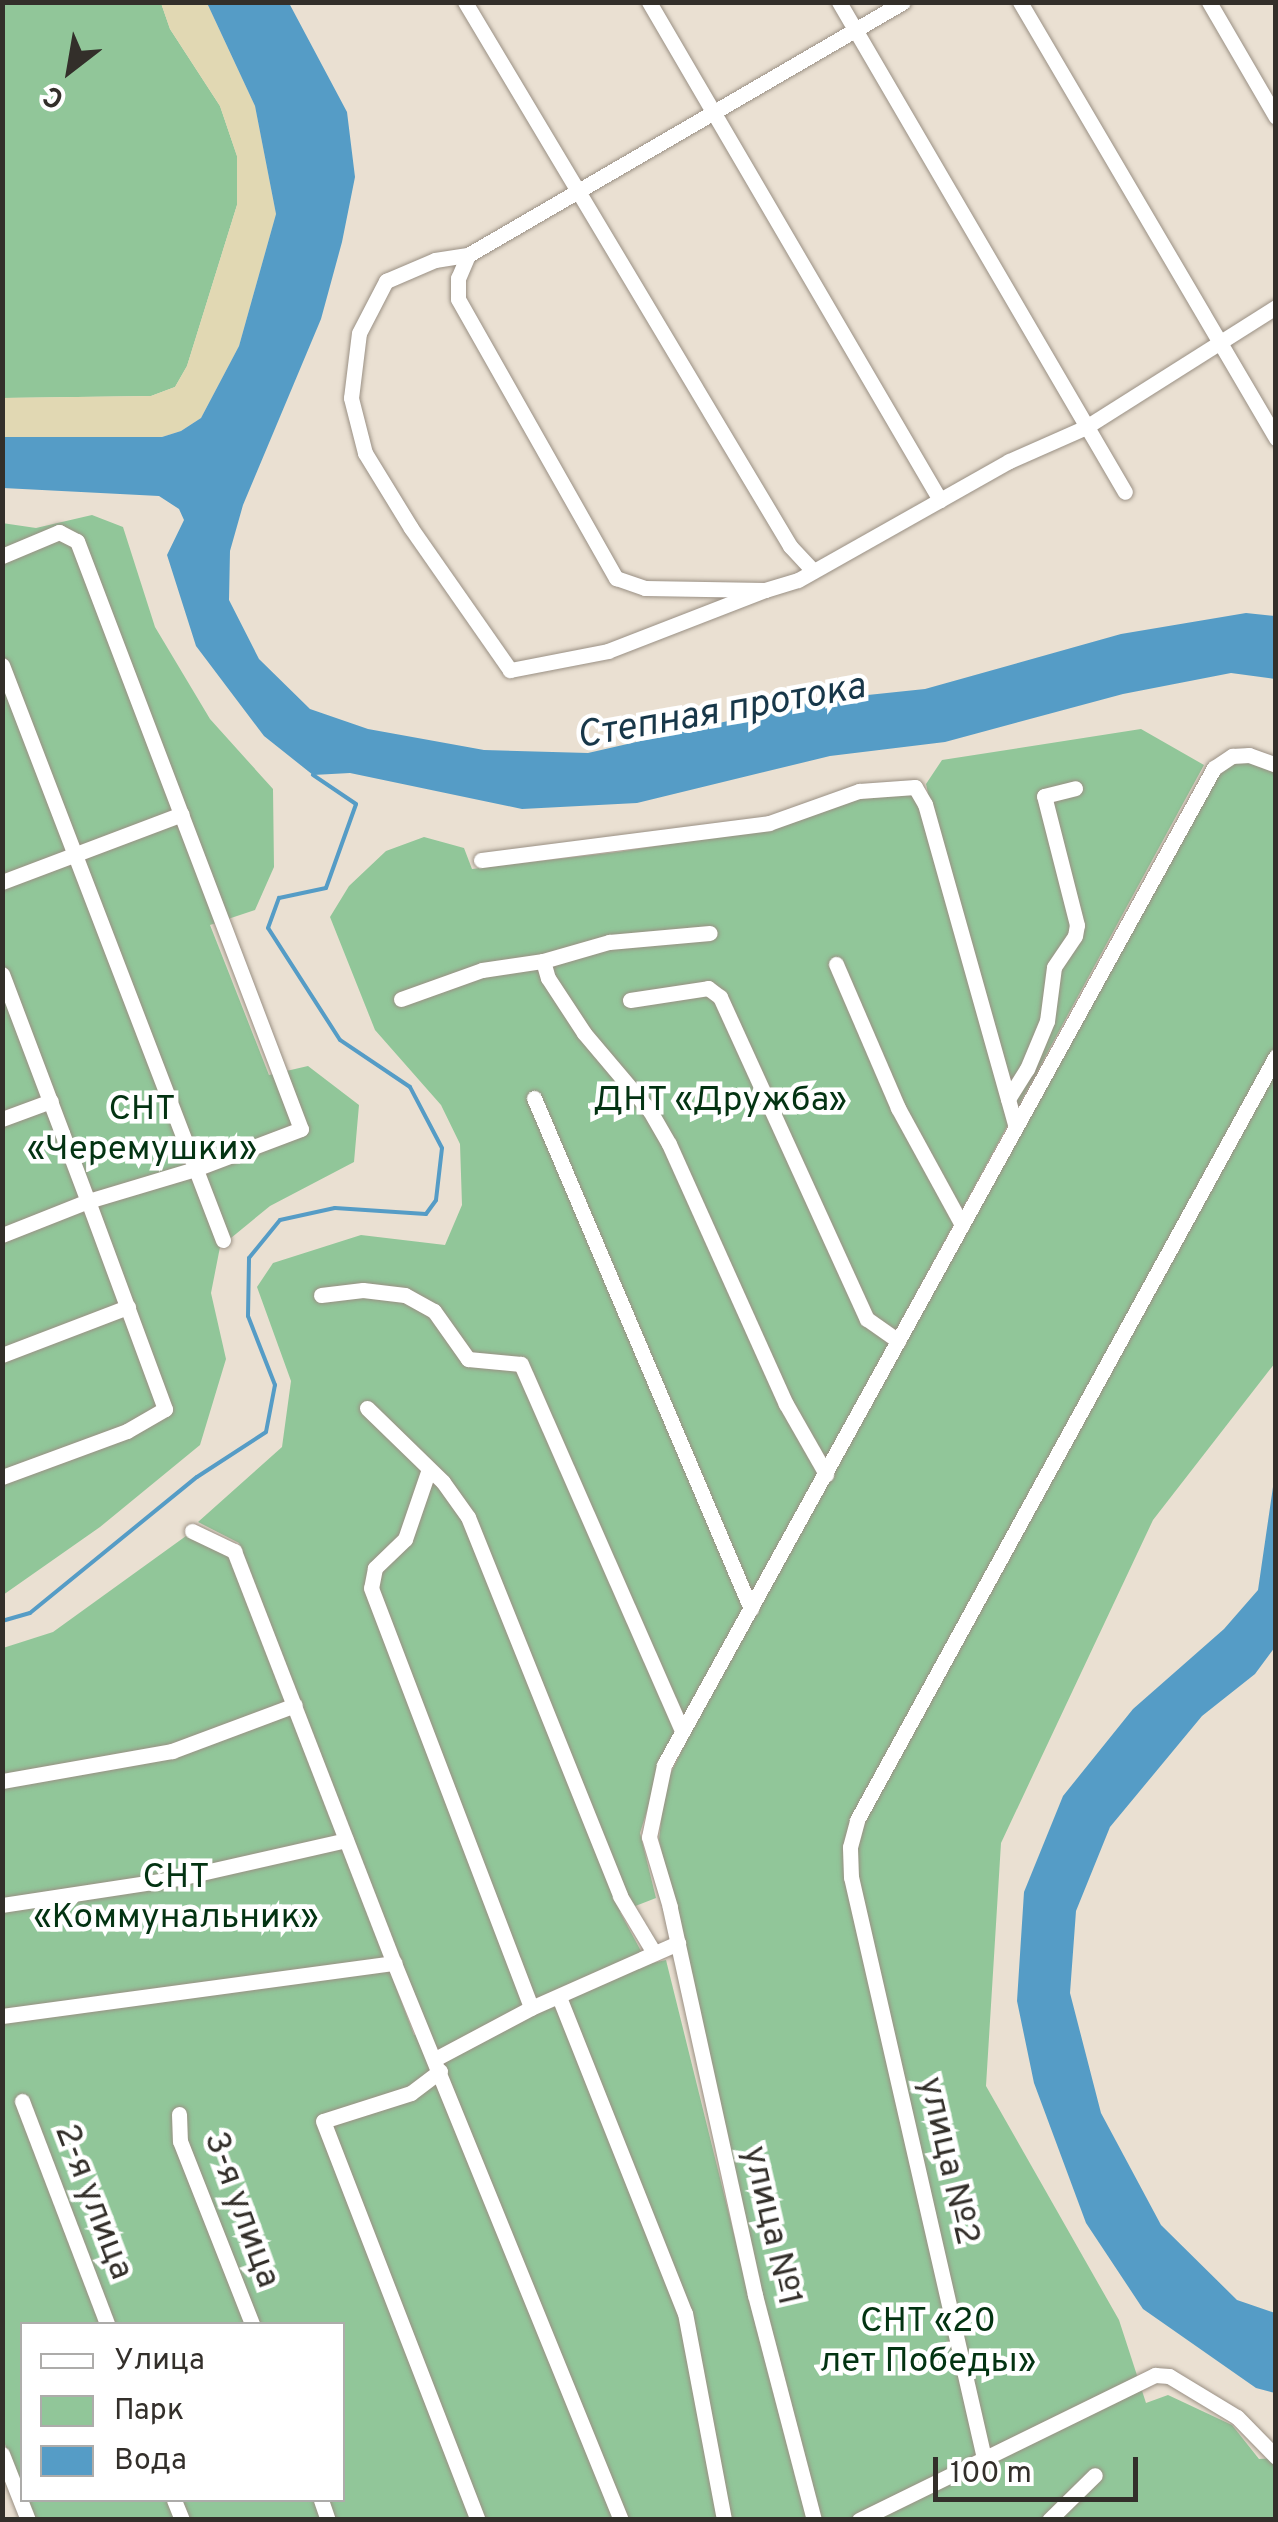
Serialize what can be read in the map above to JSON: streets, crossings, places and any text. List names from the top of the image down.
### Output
{
  "streets": {
    "street": [
      "улица №2",
      "2-я улица",
      "3-я улица",
      "улица №1"
    ]
  },
  "water": ["Степная протока"],
  "parks": [
    "ДНТ «Дружба»",
    "СНТ «Черемушки»",
    "СНТ «Коммунальник»",
    "СНТ «20 лет Победы»"
  ],
  "legend": ["Улица", "Парк", "Вода"],
  "scale_bar": "100 m",
  "north": "bottom left"
}
